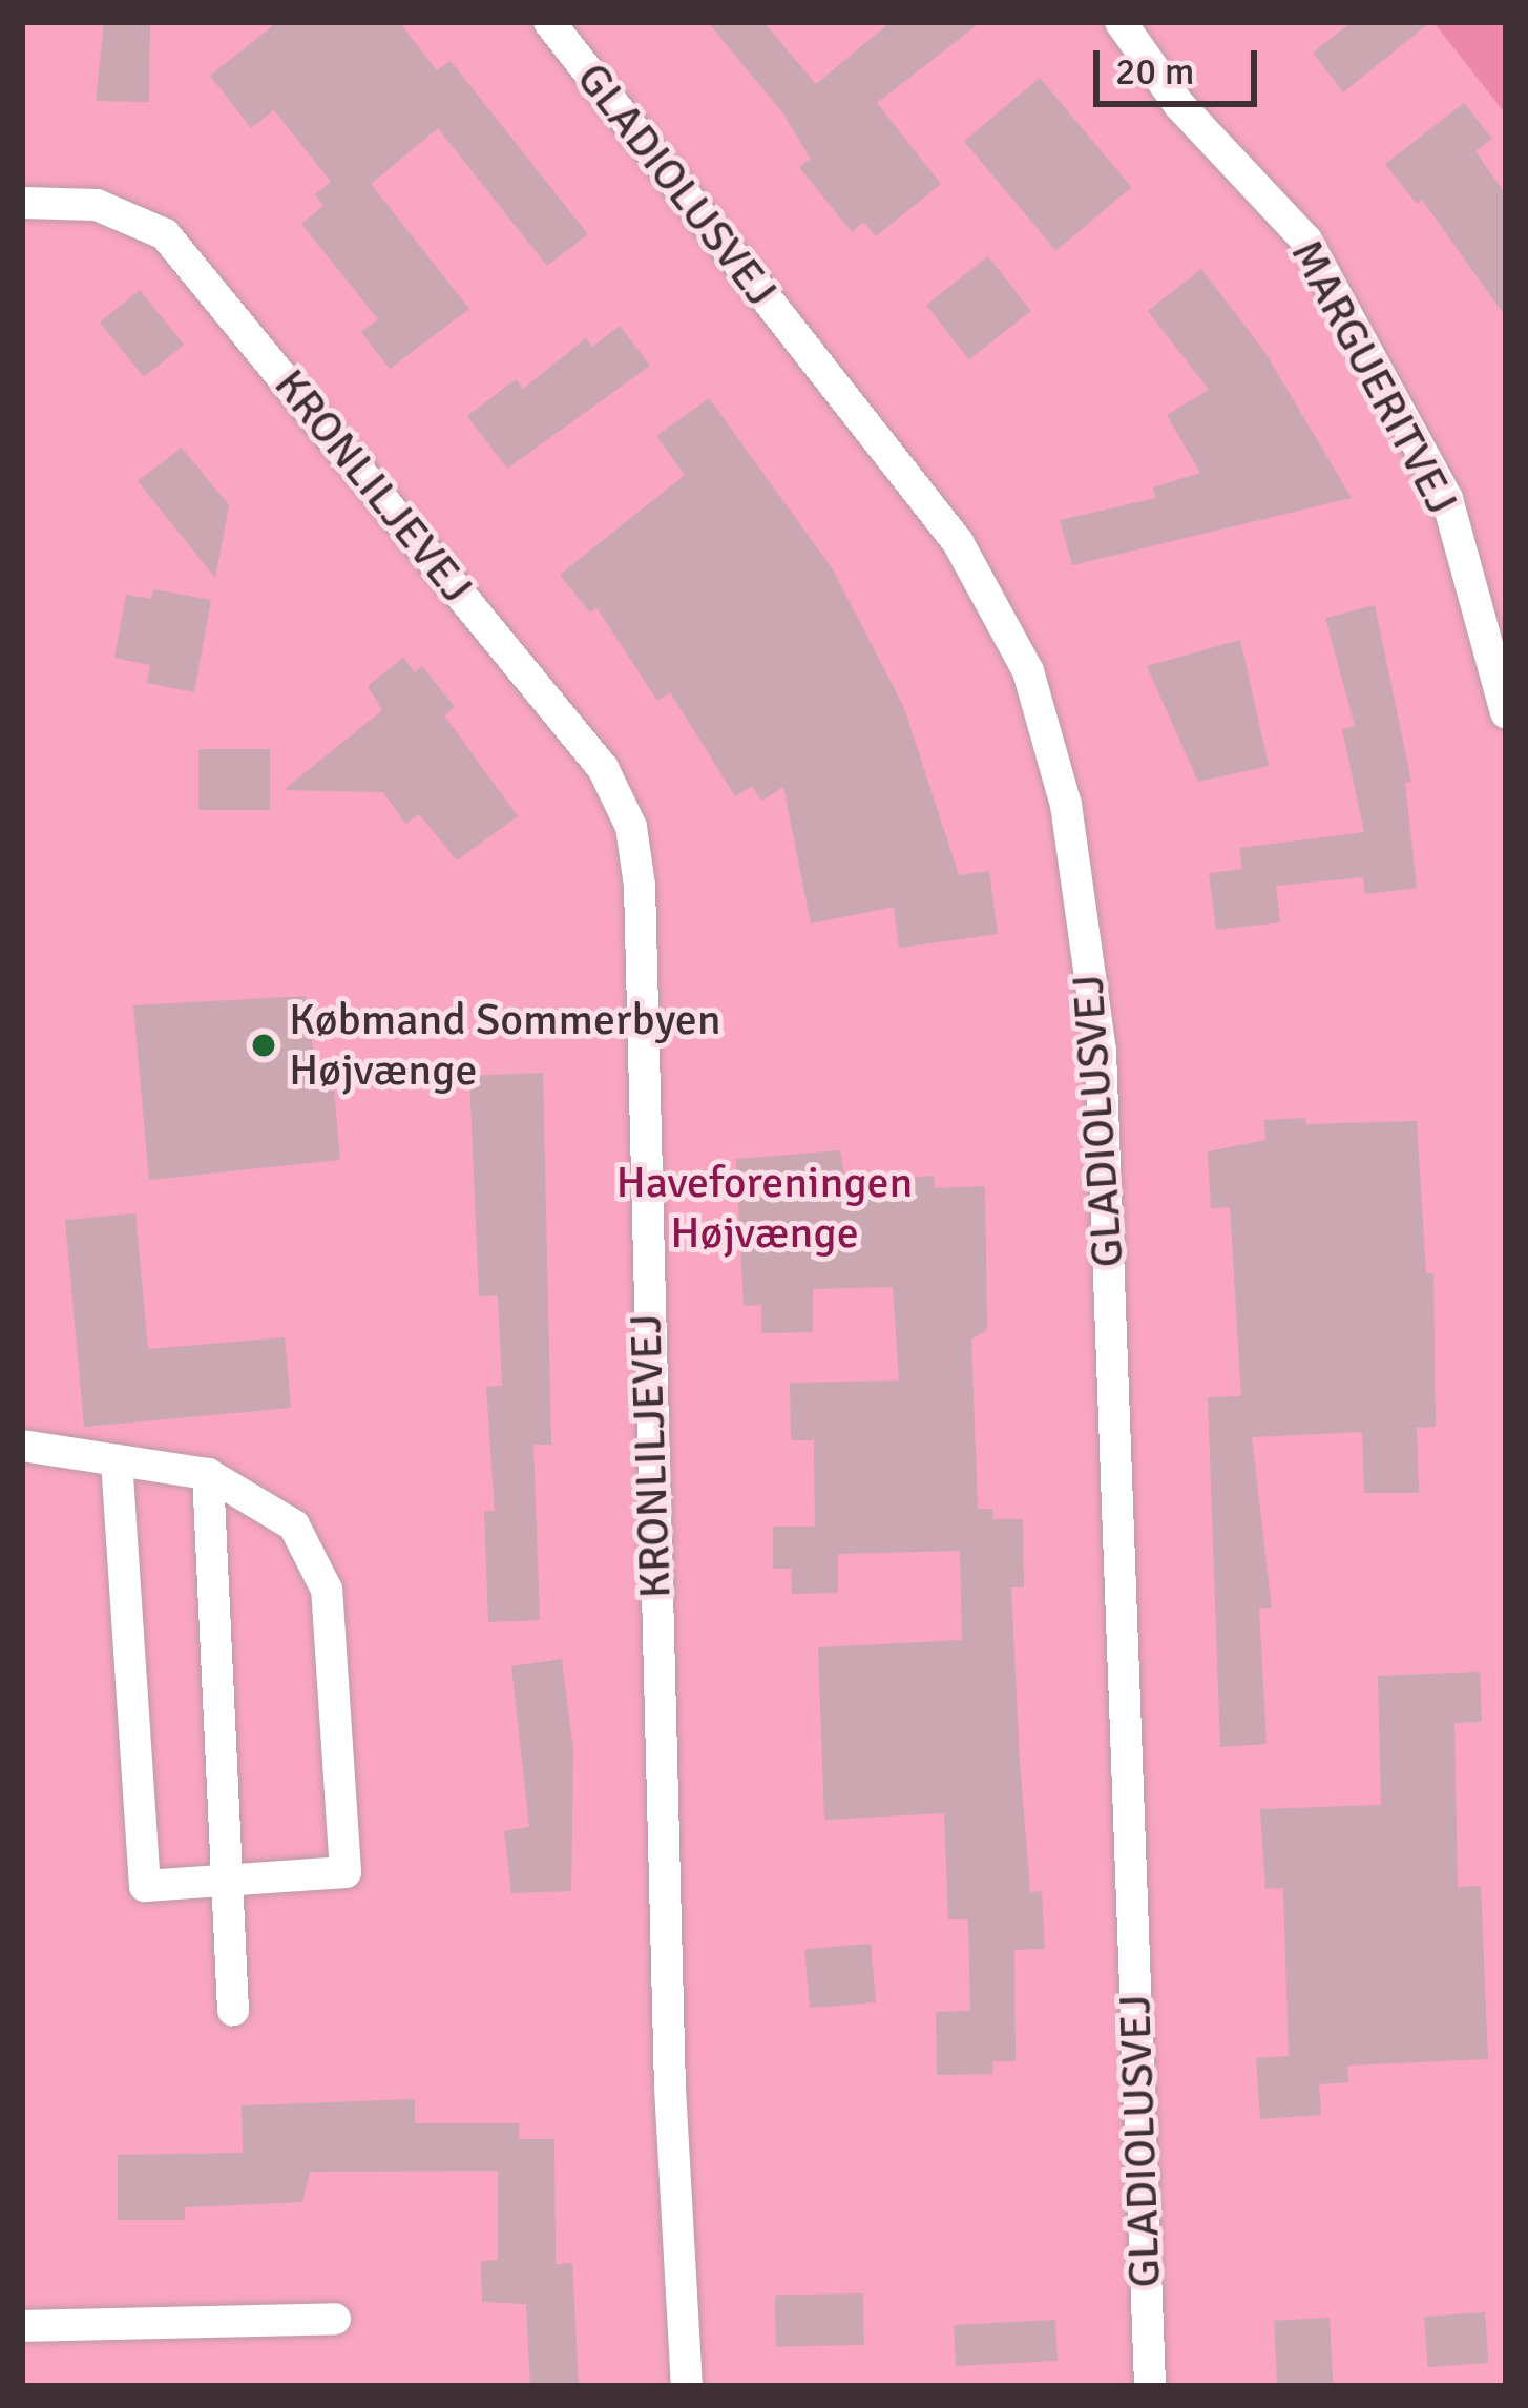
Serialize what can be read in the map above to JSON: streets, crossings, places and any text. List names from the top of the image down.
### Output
{
  "streets": {
    "lane": ["GLADIOLUSVEJ", "MARGUERITVEJ", "KRONLILJEVEJ"]
  },
  "parks": ["Haveforeningen Højvænge"],
  "places": ["Købmand Sommerbyen Højvænge"],
  "scale_bar": "20 m"
}
